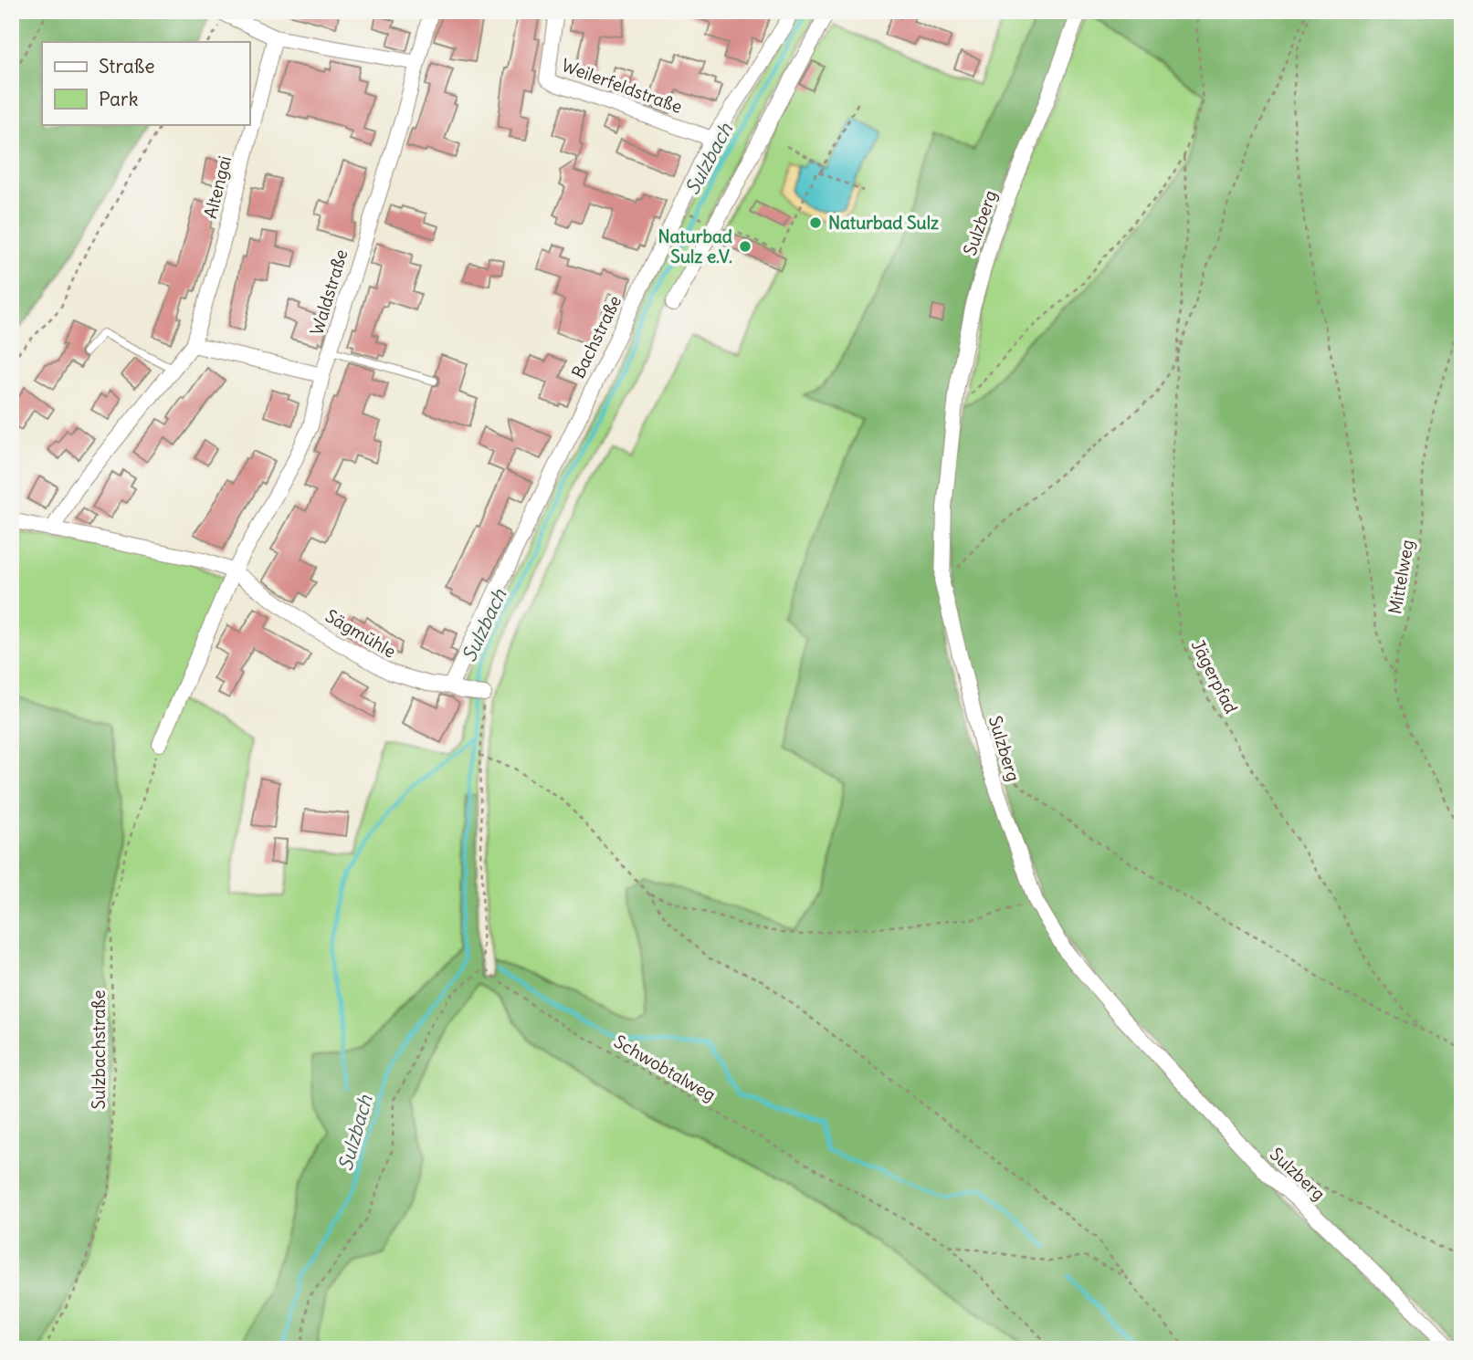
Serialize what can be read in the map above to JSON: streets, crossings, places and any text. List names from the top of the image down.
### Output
{
  "streets": {
    "street": [
      "Weilerfeldstraße",
      "Altengai",
      "Sulzberg",
      "Waldstraße",
      "Bachstraße",
      "Sägmühle"
    ],
    "path": [
      "Mittelweg",
      "Jägerpfad",
      "Sulzbachstraße",
      "Schwobtalweg"
    ]
  },
  "crossings": [
    ["Weilerfeldstraße", "Bachstraße"],
    ["Waldstraße", "Sägmühle"],
    ["Waldstraße", "Sulzbachstraße"],
    ["Bachstraße", "Sägmühle"]
  ],
  "water": ["Sulzbach"],
  "places": ["Naturbad Sulz", "Naturbad Sulz e.V."],
  "legend": ["Straße", "Park"]
}
